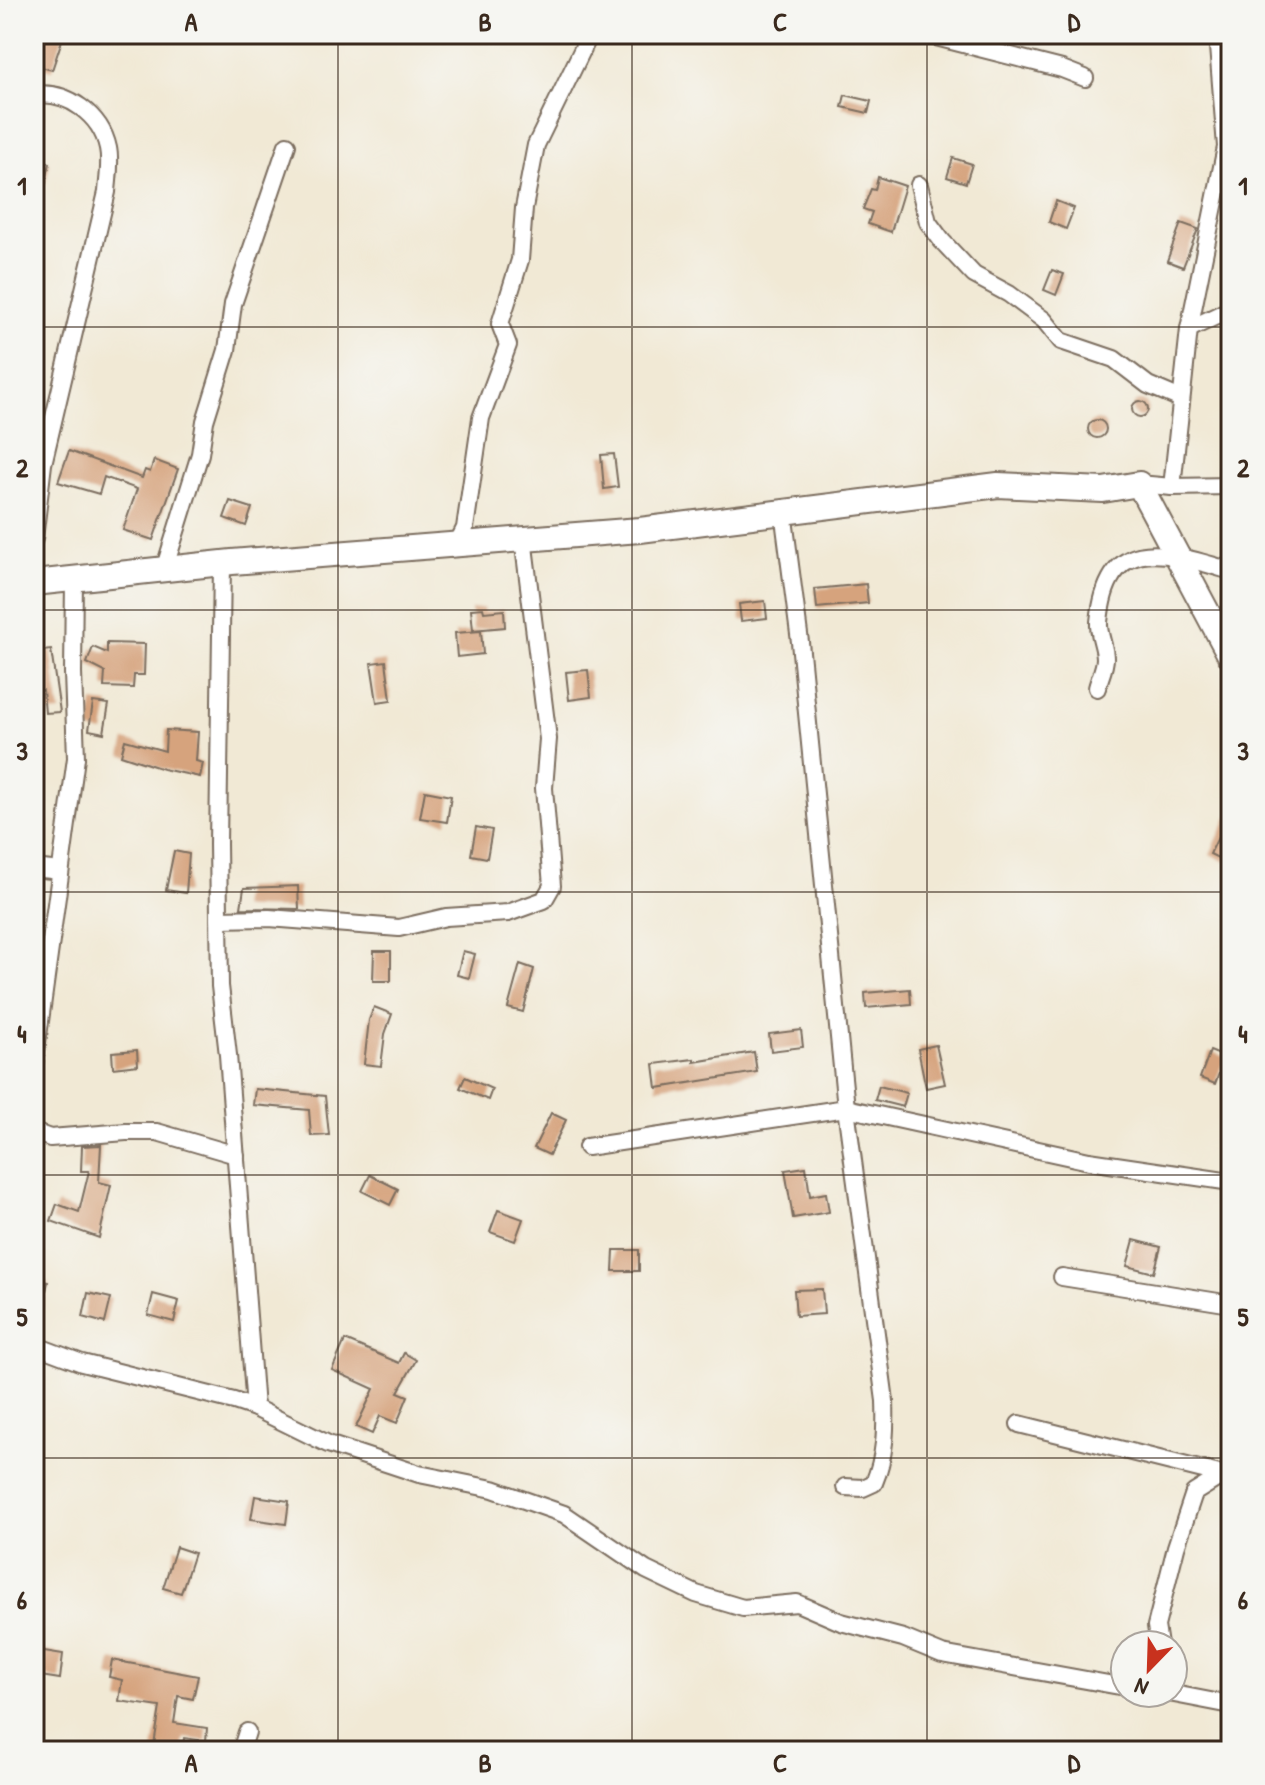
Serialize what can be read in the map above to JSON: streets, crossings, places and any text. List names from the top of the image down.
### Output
{
  "north": "bottom left",
  "grid": {
    "columns": [
      "A",
      "B",
      "C",
      "D"
    ],
    "rows": [
      "1",
      "2",
      "3",
      "4",
      "5",
      "6"
    ]
  }
}
